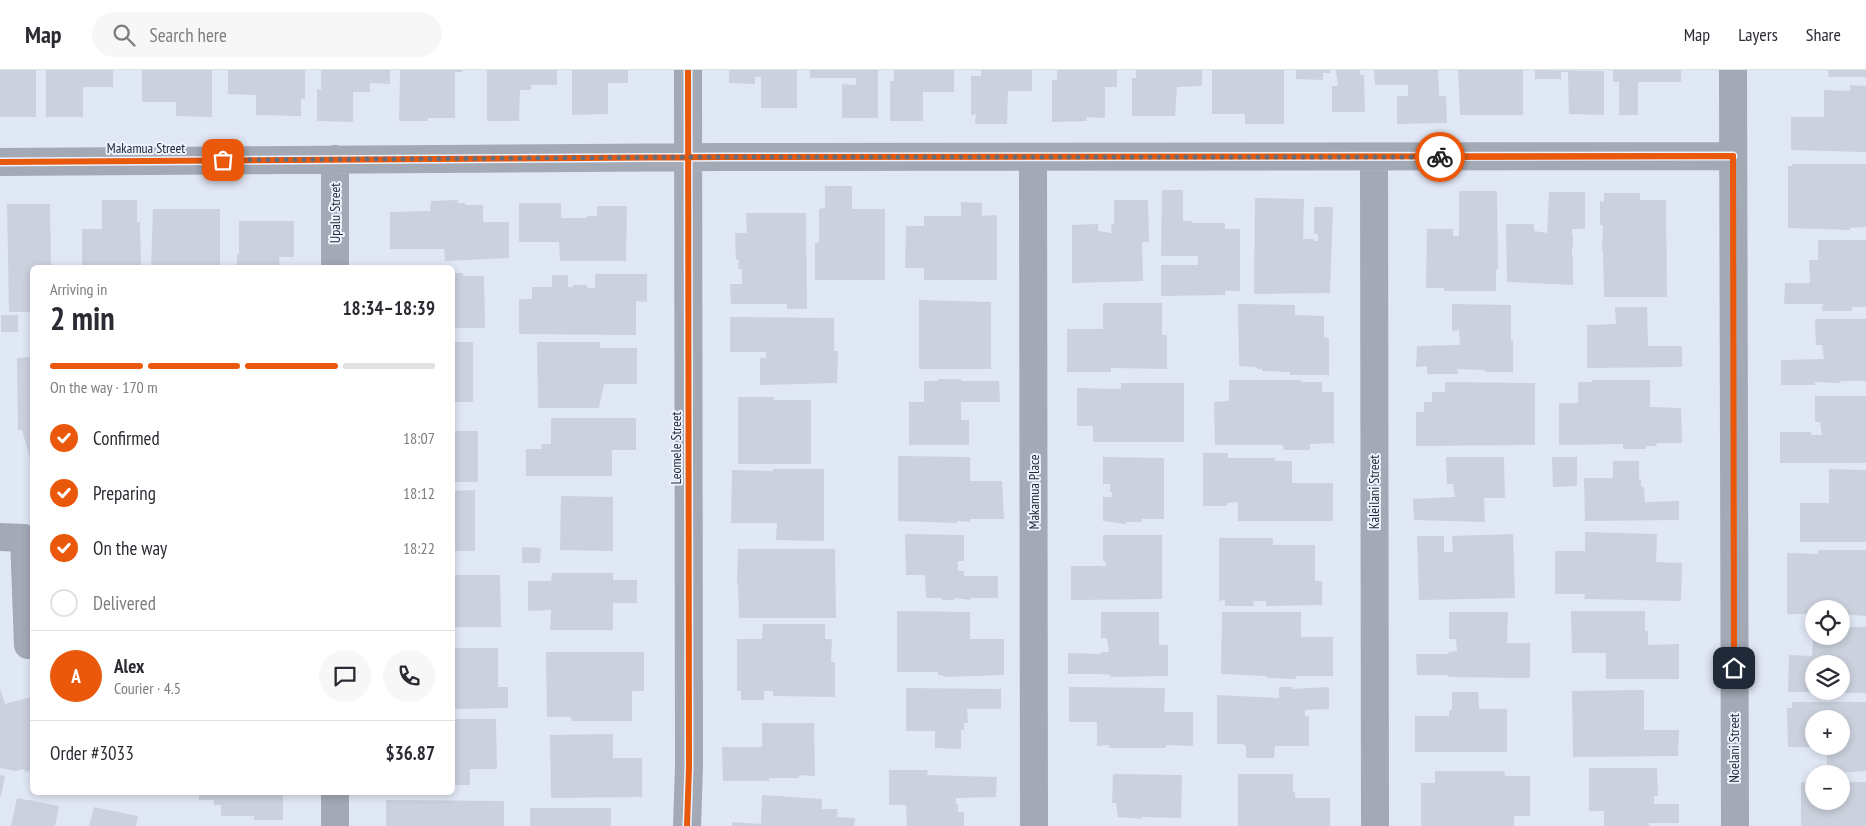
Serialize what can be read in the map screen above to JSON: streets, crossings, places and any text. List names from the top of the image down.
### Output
{
  "streets": {
    "street": [
      "Makamua Street",
      "Upalu Street",
      "Leomele Street",
      "Makamua Place",
      "Kaleilani Street",
      "Noelani Street"
    ]
  },
  "crossings": [
    ["Makamua Street", "Upalu Street"],
    ["Makamua Street", "Leomele Street"],
    ["Makamua Street", "Makamua Place"],
    ["Makamua Street", "Kaleilani Street"],
    ["Makamua Street", "Noelani Street"]
  ],
  "page": {
    "header": "Map",
    "search": "Search here",
    "nav": ["Map", "Layers", "Share"],
    "heading": ["2 min", "Arriving in", "18:34–18:39"],
    "panel": [
      "Alex",
      "Courier · 4.5",
      "Order #3033",
      "$36.87"
    ],
    "bar": "On the way · 170 m",
    "list": [
      ["Confirmed", "18:07"],
      ["Preparing", "18:12"],
      ["On the way", "18:22"],
      "Delivered"
    ],
    "map_buttons": ["+", "−"],
    "round": "A"
  }
}
